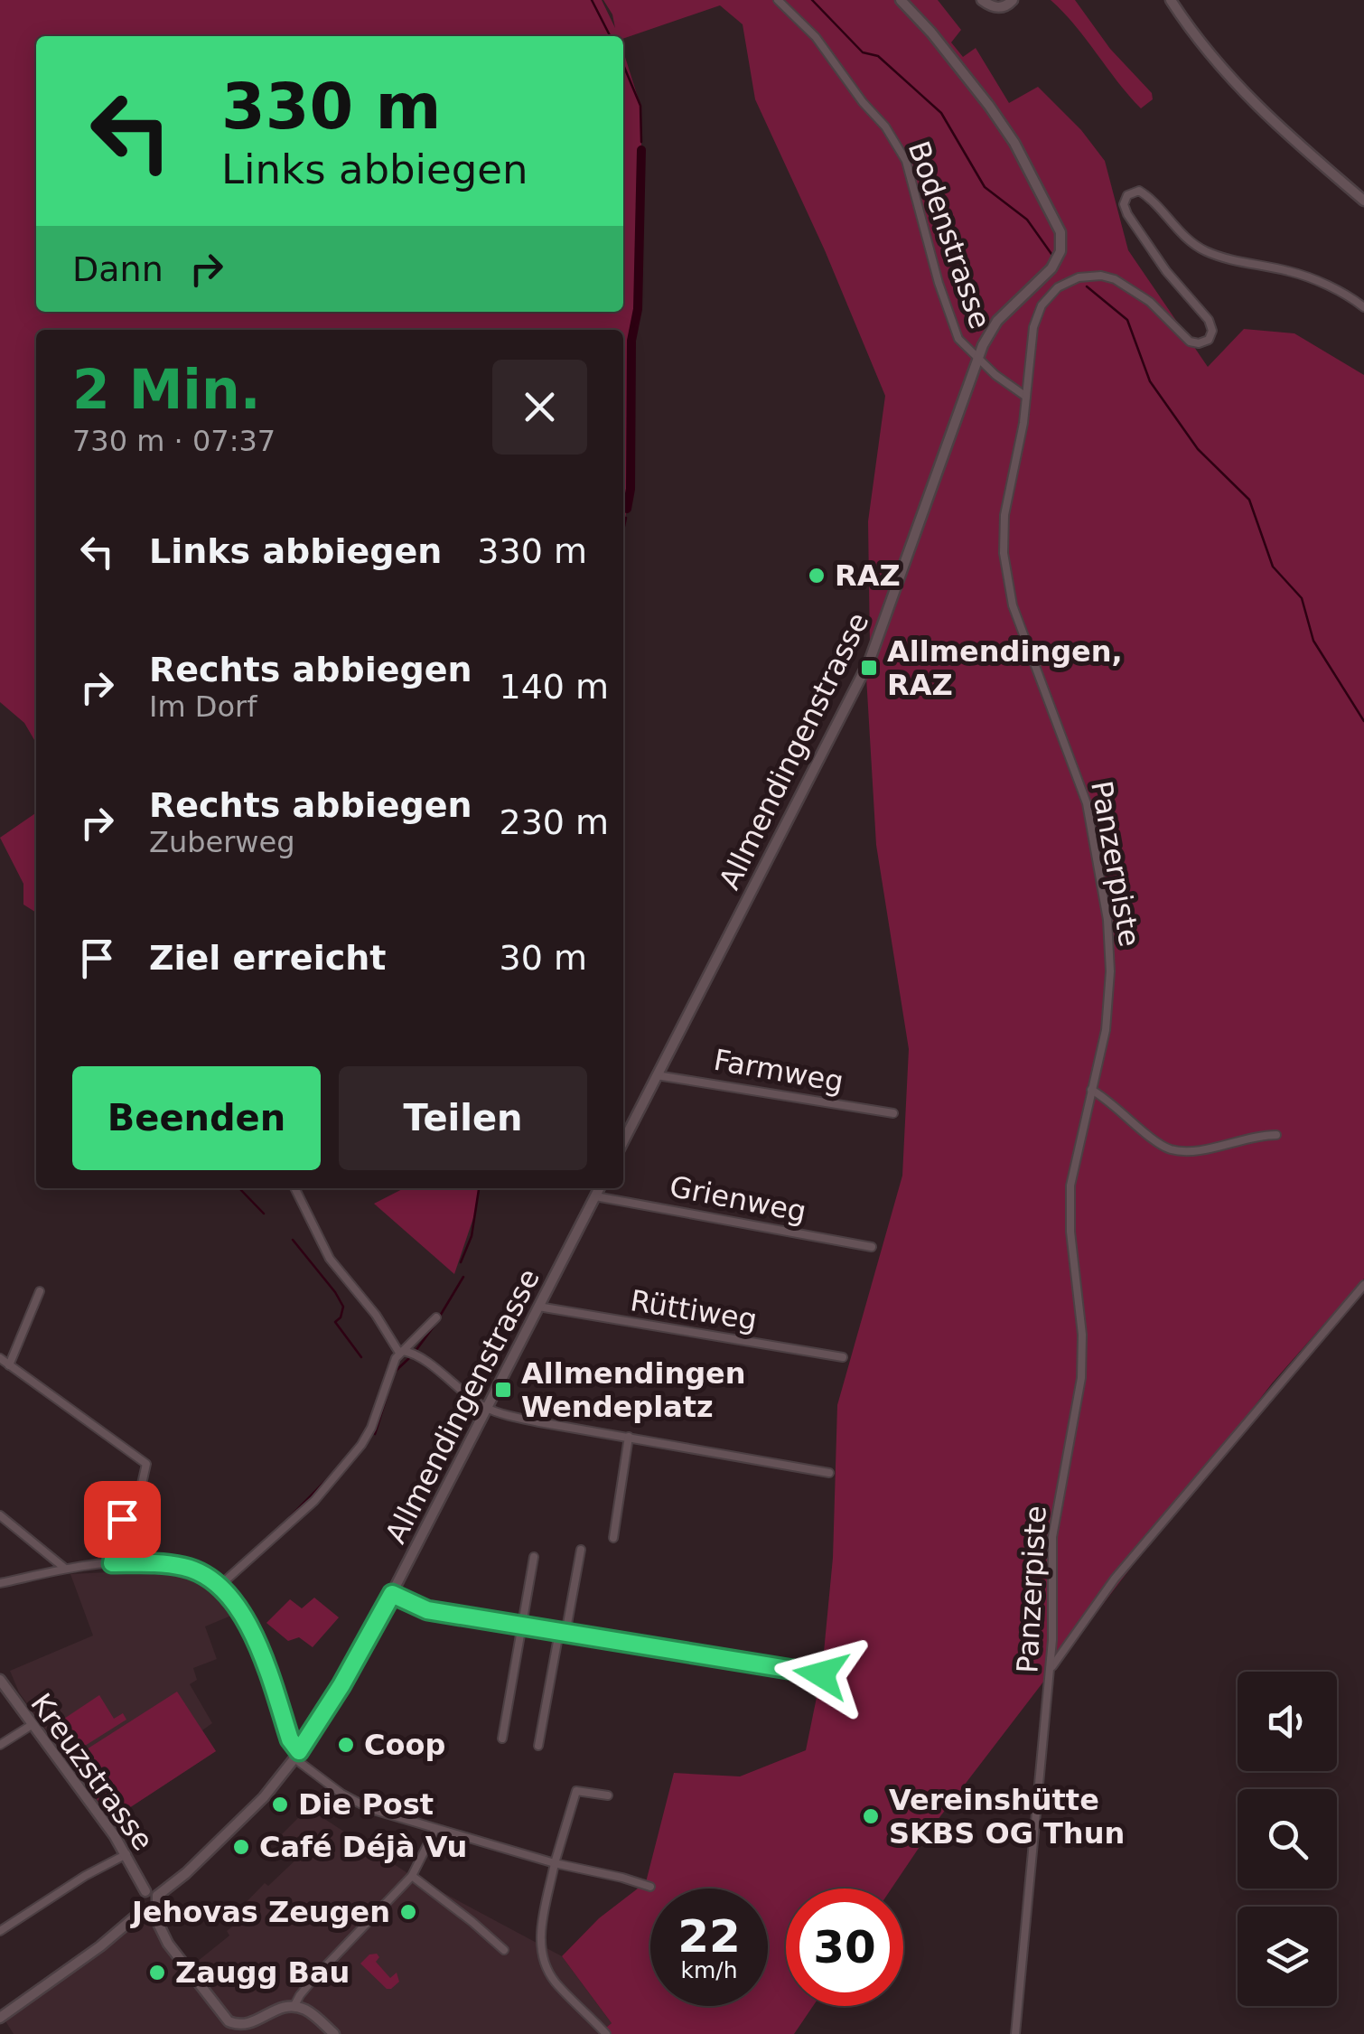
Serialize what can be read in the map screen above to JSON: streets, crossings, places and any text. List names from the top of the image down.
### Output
{
  "streets": {
    "street": [
      "Bodenstrasse",
      "Allmendingenstrasse",
      "Panzerpiste",
      "Farmweg",
      "Grienweg",
      "Rüttiweg",
      "Kreuzstrasse"
    ]
  },
  "crossings": [
    ["Bodenstrasse", "Allmendingenstrasse"],
    ["Bodenstrasse", "Panzerpiste"],
    ["Allmendingenstrasse", "Farmweg"],
    ["Allmendingenstrasse", "Grienweg"],
    ["Allmendingenstrasse", "Rüttiweg"],
    ["Allmendingenstrasse", "Kreuzstrasse"]
  ],
  "places": {
    "other": [
      "RAZ",
      "Coop",
      "Die Post",
      "Vereinshütte SKBS OG Thun",
      "Café Déjà Vu",
      "Jehovas Zeugen",
      "Zaugg Bau"
    ],
    "transit": ["Allmendingen, RAZ", "Allmendingen Wendeplatz"]
  },
  "page": {
    "turn": ["330 m", "Links abbiegen"],
    "then": "Dann",
    "heading": ["2 Min.", "730 m · 07:37"],
    "list": [
      {
        "name": "Links abbiegen",
        "value": "330 m"
      },
      {
        "name": "Rechts abbiegen",
        "note": "Im Dorf",
        "value": "140 m"
      },
      {
        "name": "Rechts abbiegen",
        "note": "Zuberweg",
        "value": "230 m"
      },
      {
        "name": "Ziel erreicht",
        "value": "30 m"
      }
    ],
    "buttons": ["Beenden", "Teilen"],
    "speed": "22 km/h",
    "limit": "30"
  }
}
